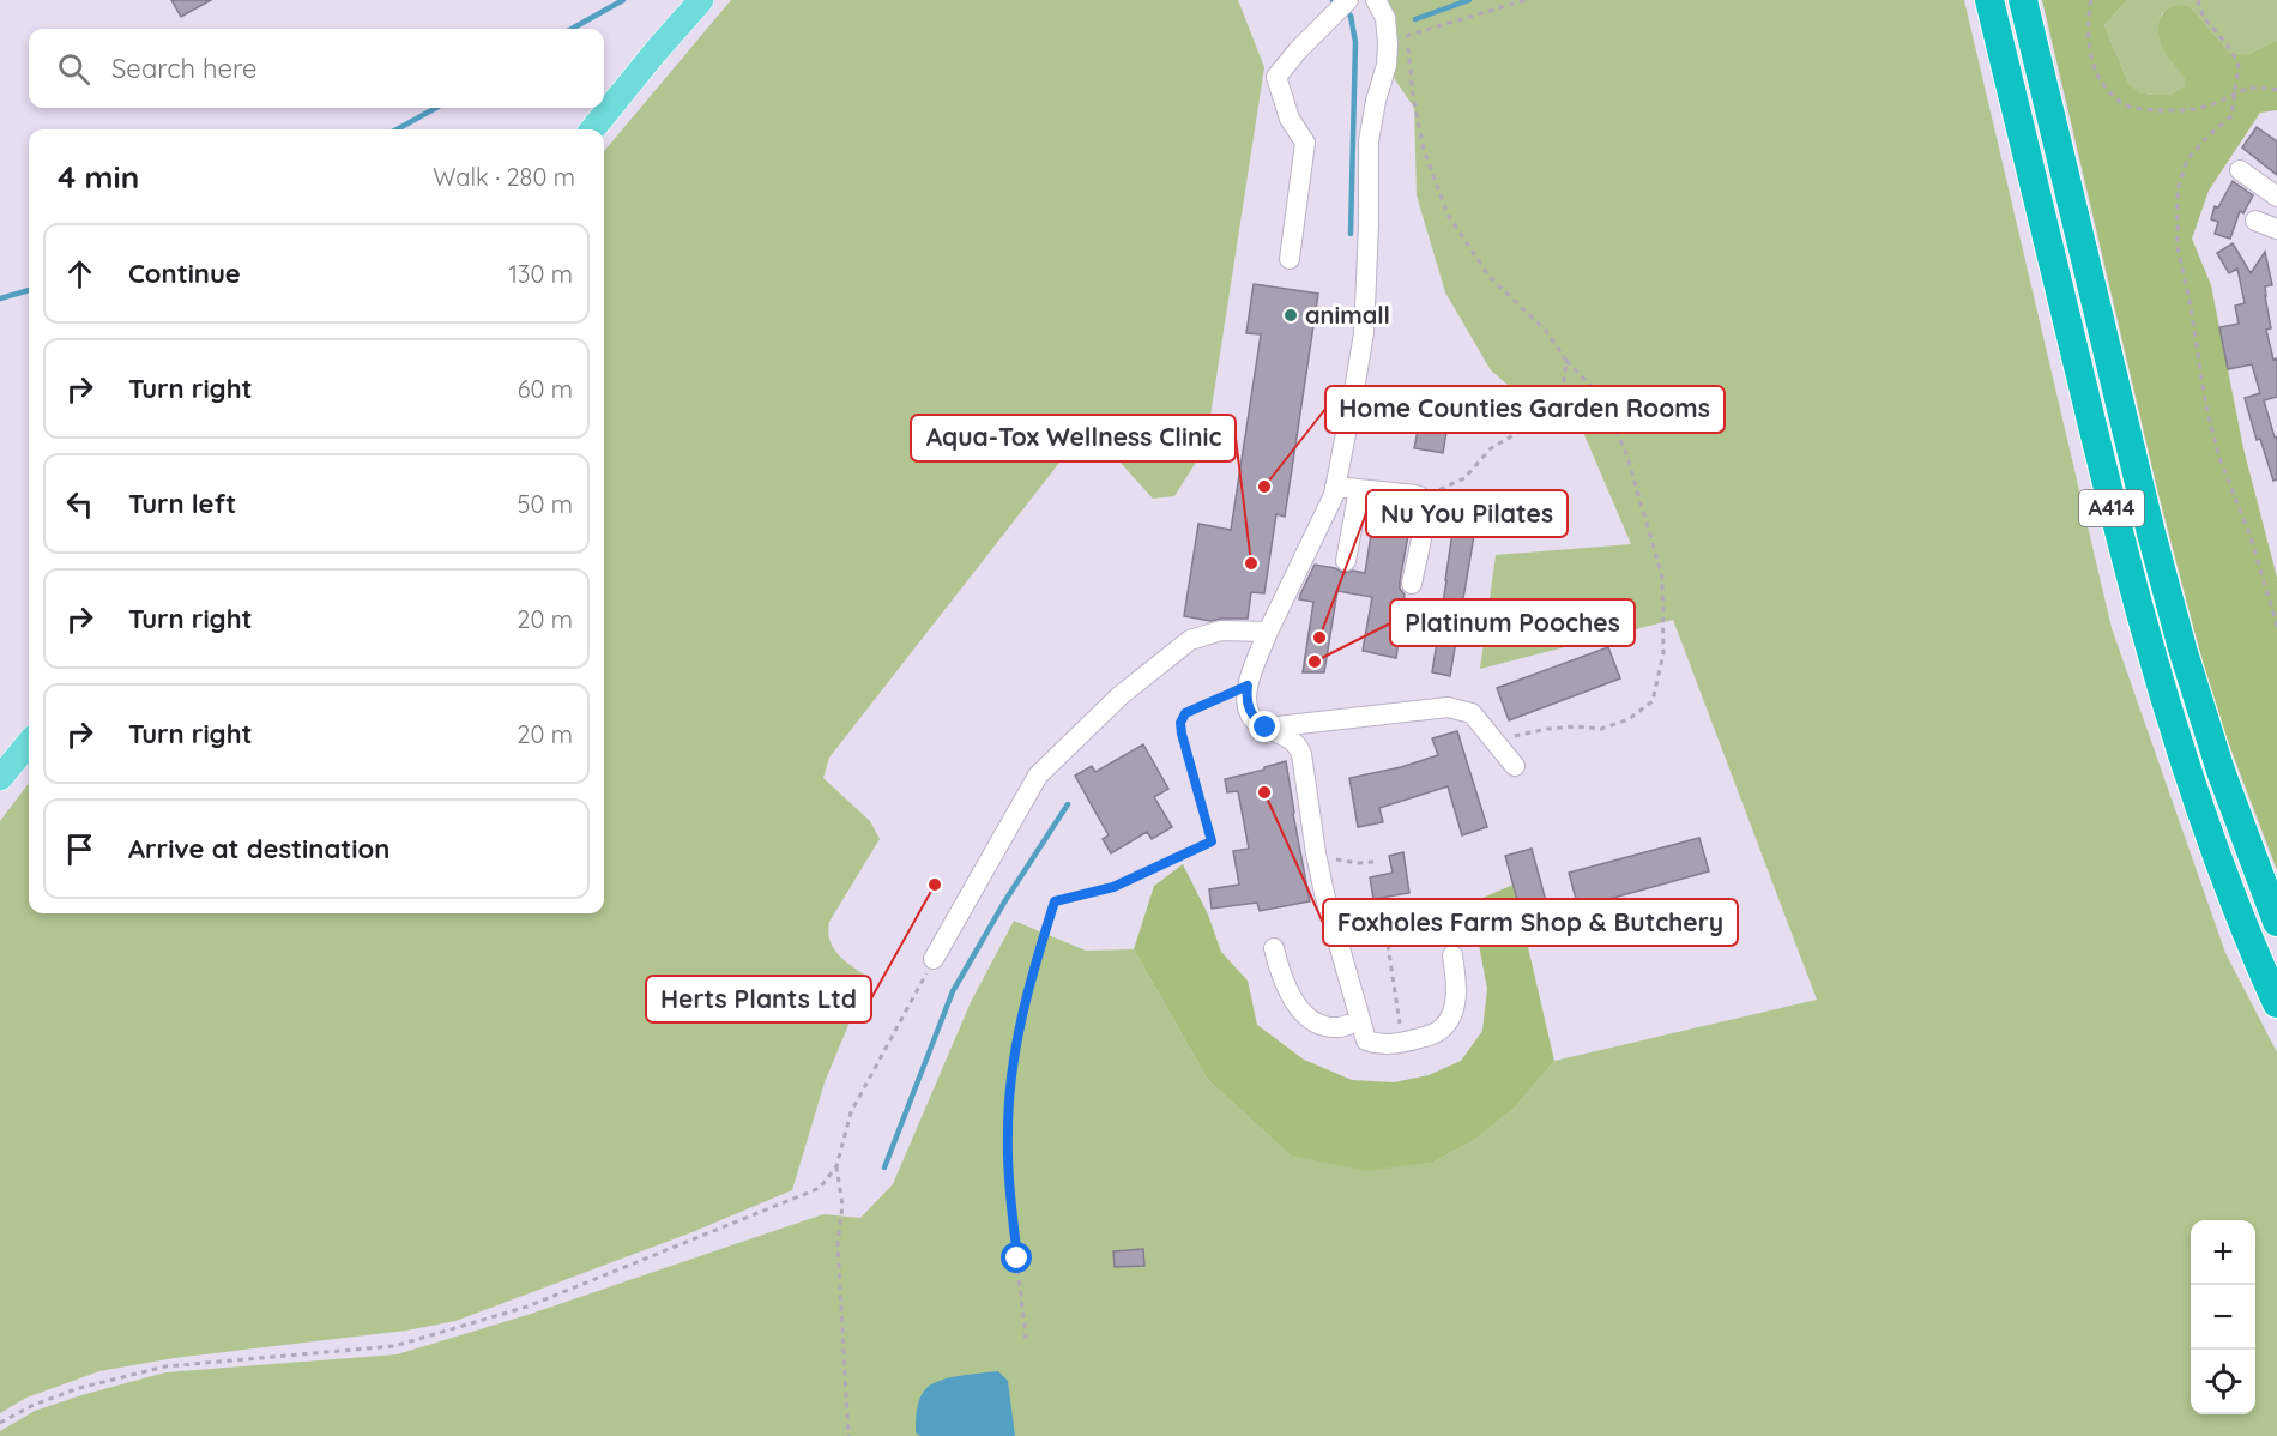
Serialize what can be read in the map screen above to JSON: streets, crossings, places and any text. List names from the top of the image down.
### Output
{
  "streets": {
    "highway": ["A414"]
  },
  "places": [
    "animall",
    "Home Counties Garden Rooms",
    "Aqua-Tox Wellness Clinic",
    "Nu You Pilates",
    "Platinum Pooches",
    "Foxholes Farm Shop & Butchery",
    "Herts Plants Ltd"
  ],
  "page": {
    "search": "Search here",
    "heading": ["4 min", "Walk · 280 m"],
    "list": [
      ["Continue", "130 m"],
      ["Turn right", "60 m"],
      ["Turn left", "50 m"],
      ["Turn right", "20 m"],
      ["Turn right", "20 m"],
      "Arrive at destination"
    ],
    "map_buttons": ["+", "−"]
  }
}
